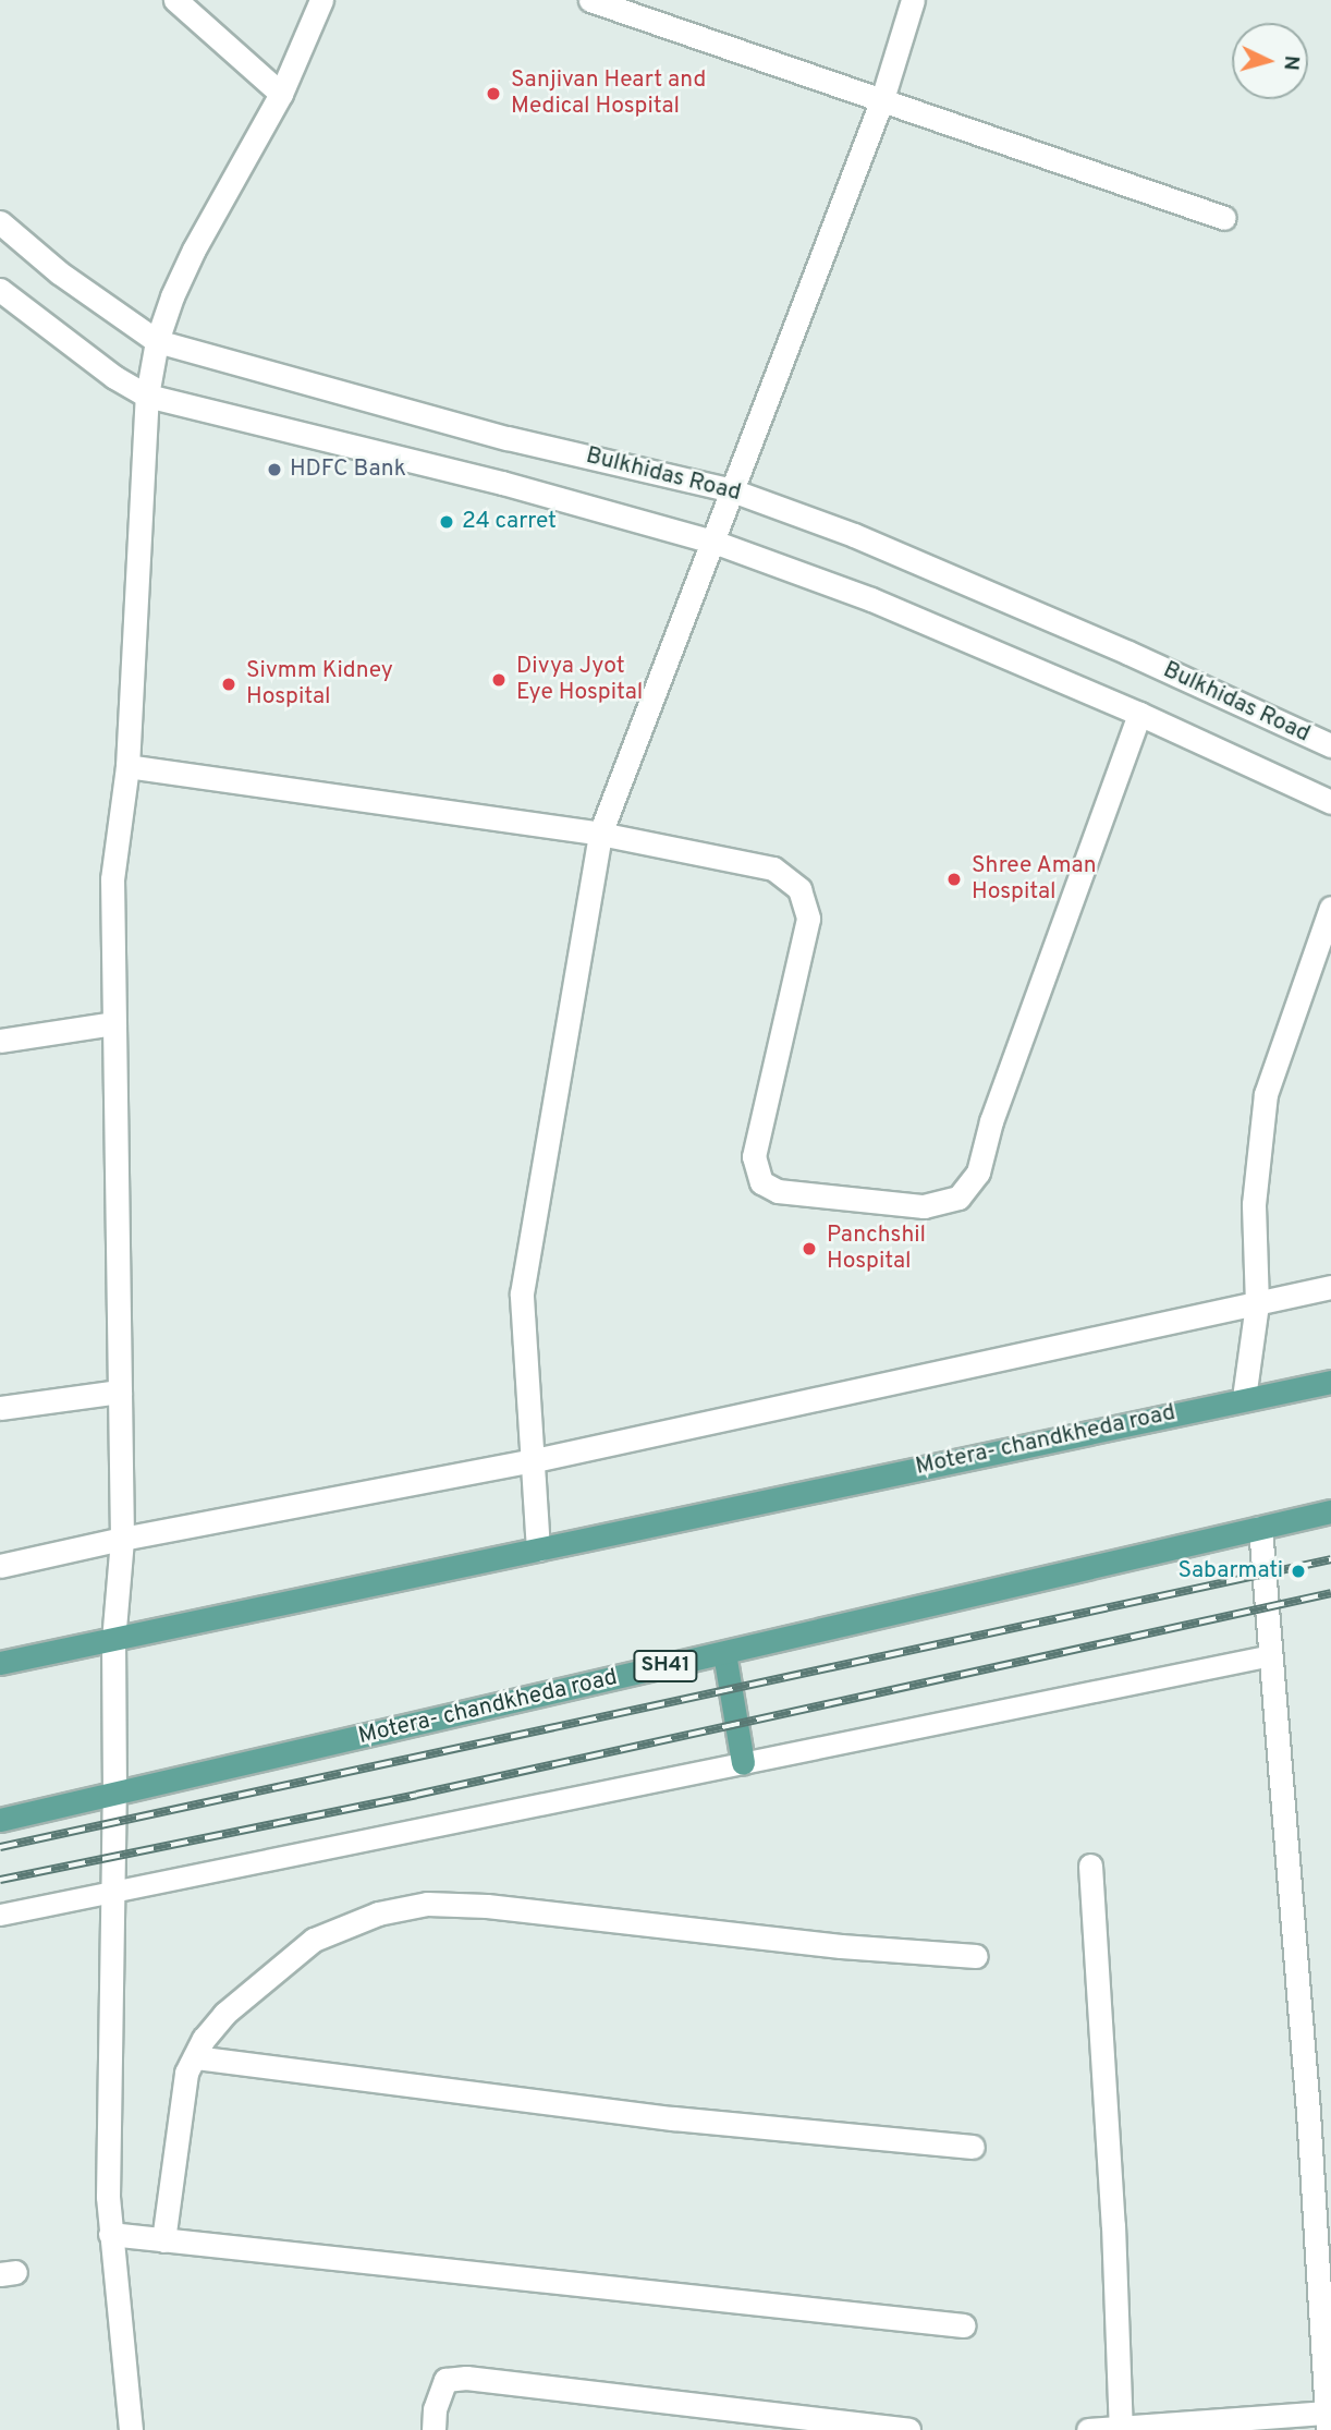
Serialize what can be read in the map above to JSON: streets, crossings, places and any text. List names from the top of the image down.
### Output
{
  "streets": {
    "main road": ["Motera- chandkheda road", "SH41"],
    "street": ["Bulkhidas Road"]
  },
  "places": [
    "Sanjivan Heart and Medical Hospital",
    "HDFC Bank",
    "24 carret",
    "Divya Jyot Eye Hospital",
    "Sivmm Kidney Hospital",
    "Shree Aman Hospital",
    "Panchshil Hospital",
    "Sabarmati"
  ],
  "north": "right"
}
